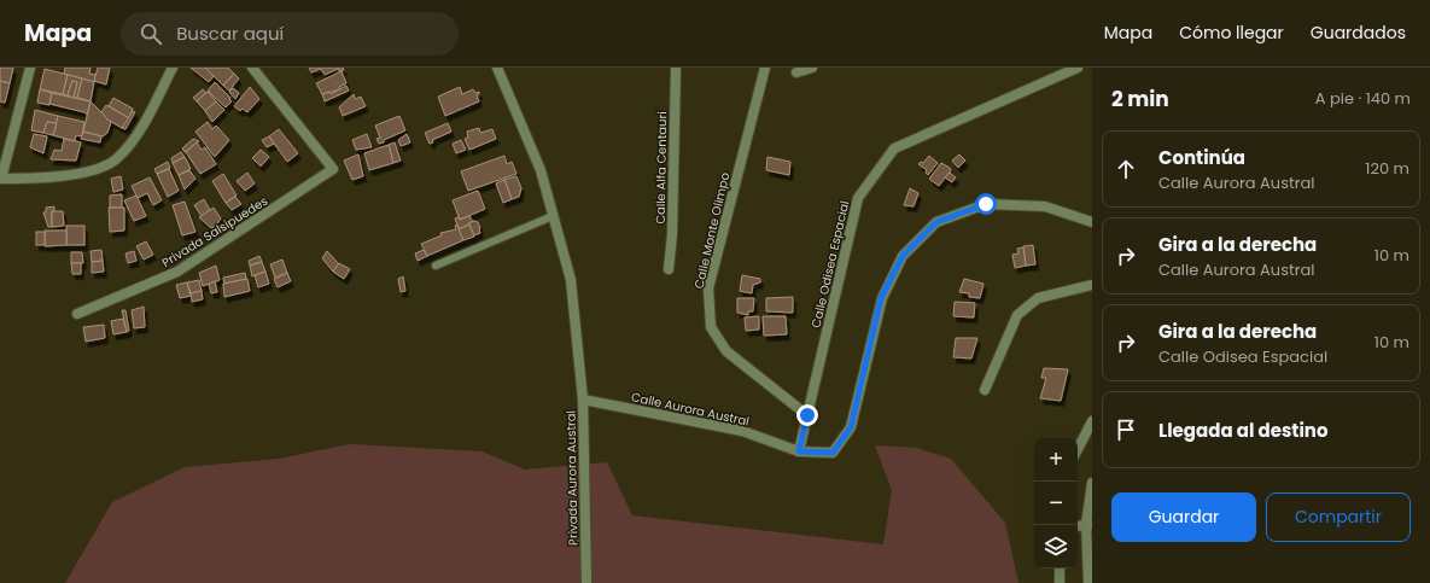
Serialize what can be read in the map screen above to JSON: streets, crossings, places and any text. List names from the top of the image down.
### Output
{
  "streets": {
    "street": [
      "Calle Alfa Centauri",
      "Calle Monte Olimpo",
      "Privada Salsipuedes",
      "Calle Odisea Espacial",
      "Calle Aurora Austral",
      "Privada Aurora Austral"
    ]
  },
  "crossings": [
    ["Calle Monte Olimpo", "Calle Odisea Espacial"],
    ["Calle Odisea Espacial", "Calle Aurora Austral"],
    ["Calle Aurora Austral", "Privada Aurora Austral"]
  ],
  "page": {
    "header": "Mapa",
    "search": "Buscar aquí",
    "nav": ["Mapa", "Cómo llegar", "Guardados"],
    "heading": ["2 min", "A pie · 140 m"],
    "list": [
      ["Continúa", "Calle Aurora Austral", "120 m"],
      ["Gira a la derecha", "Calle Aurora Austral", "10 m"],
      ["Gira a la derecha", "Calle Odisea Espacial", "10 m"],
      "Llegada al destino"
    ],
    "map_buttons": ["+", "−"],
    "buttons": ["Guardar", "Compartir"]
  }
}
